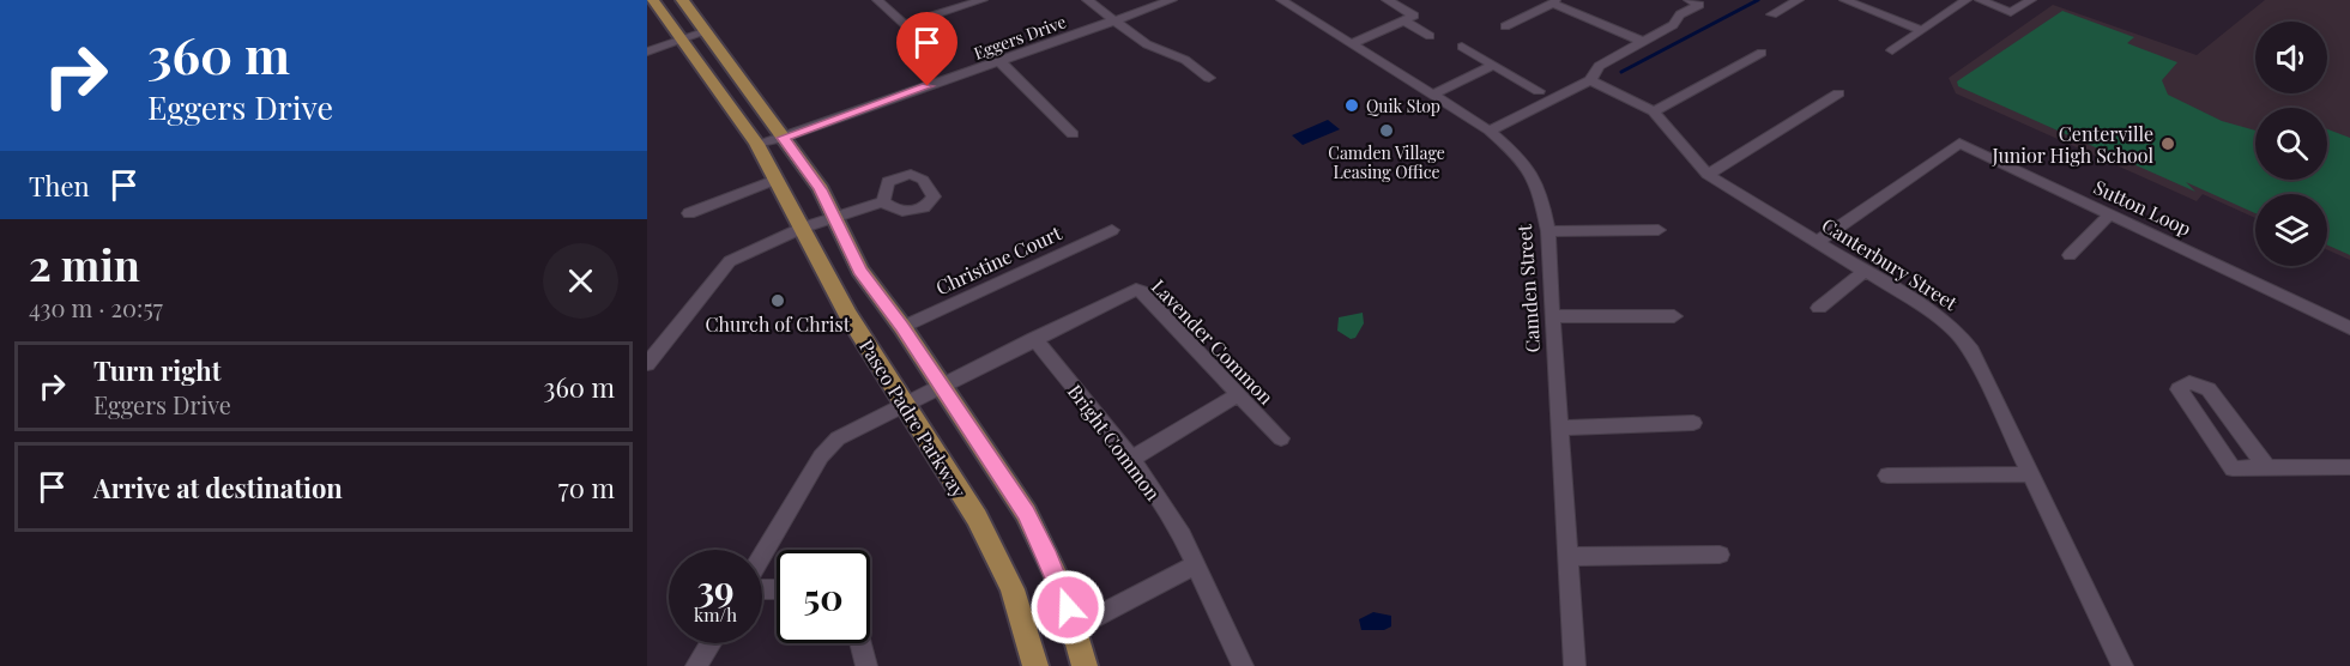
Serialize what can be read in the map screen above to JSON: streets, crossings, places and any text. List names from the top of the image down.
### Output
{
  "streets": {
    "main road": ["Paseo Padre Parkway"],
    "street": [
      "Eggers Drive",
      "Sutton Loop",
      "Christine Court",
      "Canterbury Street",
      "Camden Street",
      "Lavender Common",
      "Bright Common"
    ]
  },
  "crossings": [
    ["Eggers Drive", "Paseo Padre Parkway"],
    ["Sutton Loop", "Canterbury Street"],
    ["Christine Court", "Paseo Padre Parkway"],
    ["Lavender Common", "Bright Common"]
  ],
  "places": [
    "Quik Stop",
    "Camden Village Leasing Office",
    "Centerville Junior High School",
    "Church of Christ"
  ],
  "page": {
    "turn": ["360 m", "Eggers Drive"],
    "then": "Then",
    "heading": ["2 min", "430 m · 20:57"],
    "list": [
      {
        "name": "Turn right",
        "note": "Eggers Drive",
        "value": "360 m"
      },
      {
        "name": "Arrive at destination",
        "value": "70 m"
      }
    ],
    "speed": "39 km/h",
    "limit": "50"
  }
}
